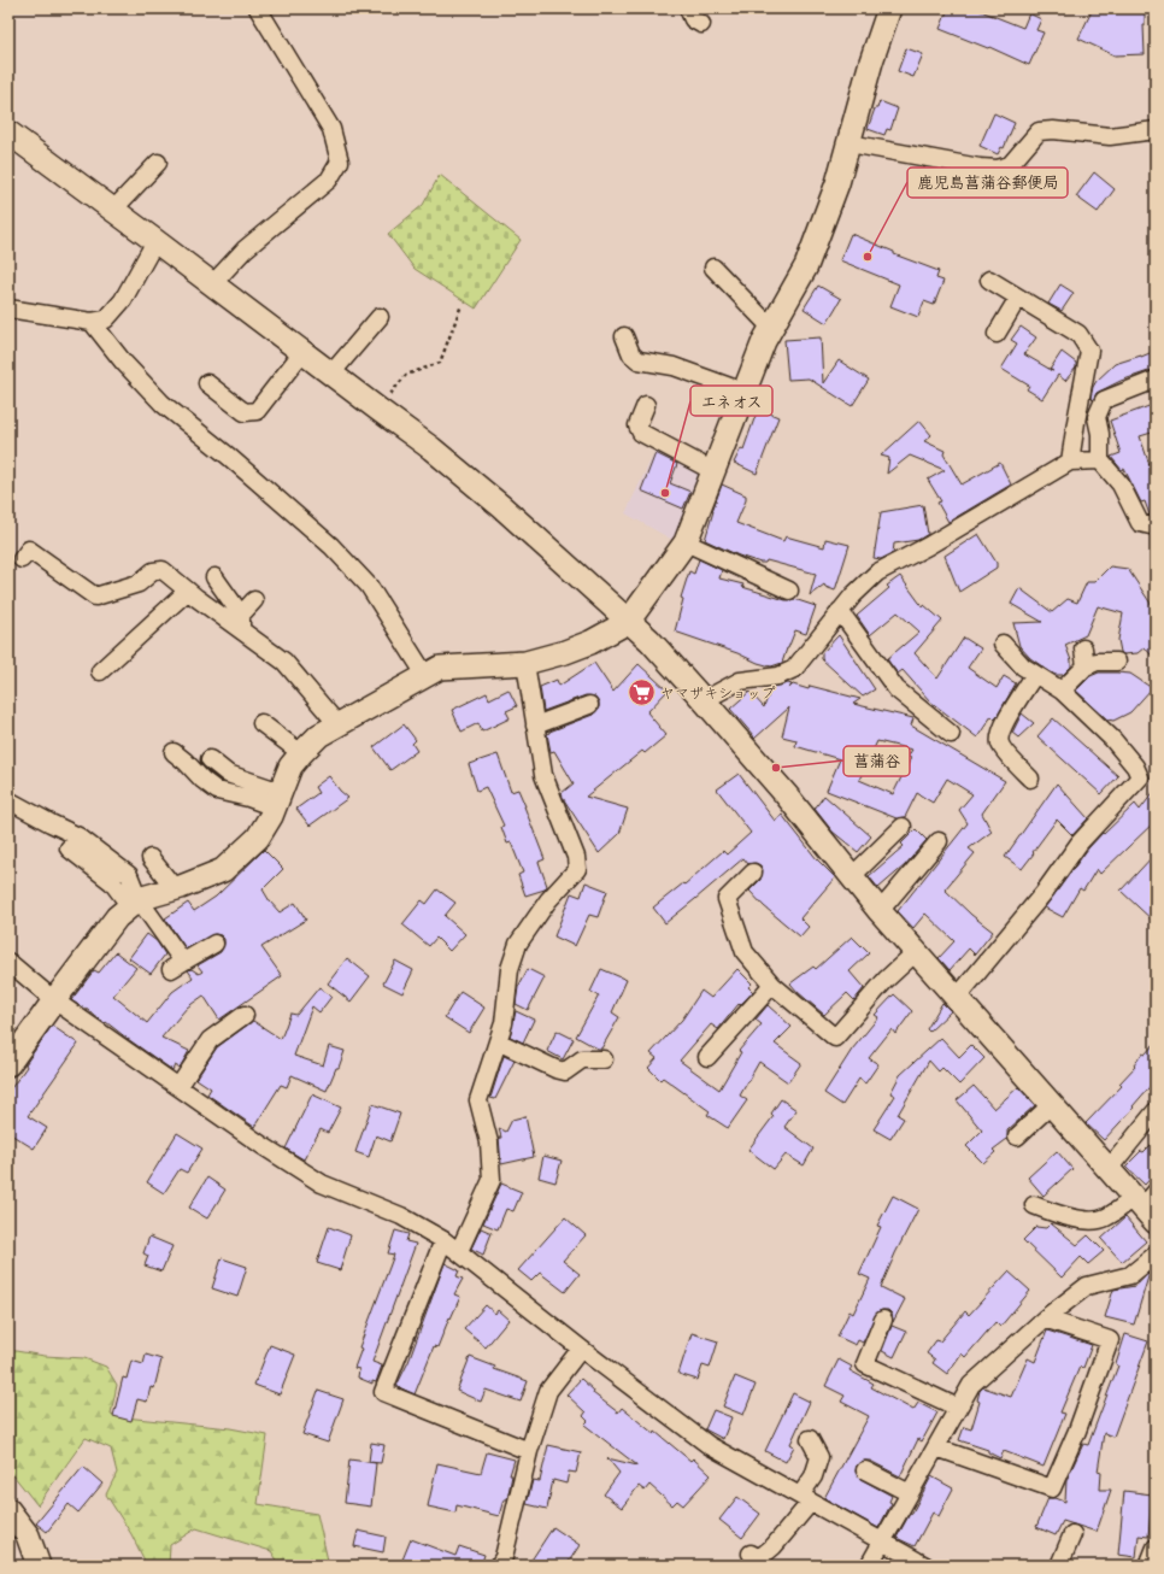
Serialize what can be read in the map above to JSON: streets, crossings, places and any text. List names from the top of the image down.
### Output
{
  "places": {
    "other": ["鹿児島菖蒲谷郵便局", "エネオス", "菖蒲谷"],
    "supermarket": ["ヤマザキショップ"]
  }
}
